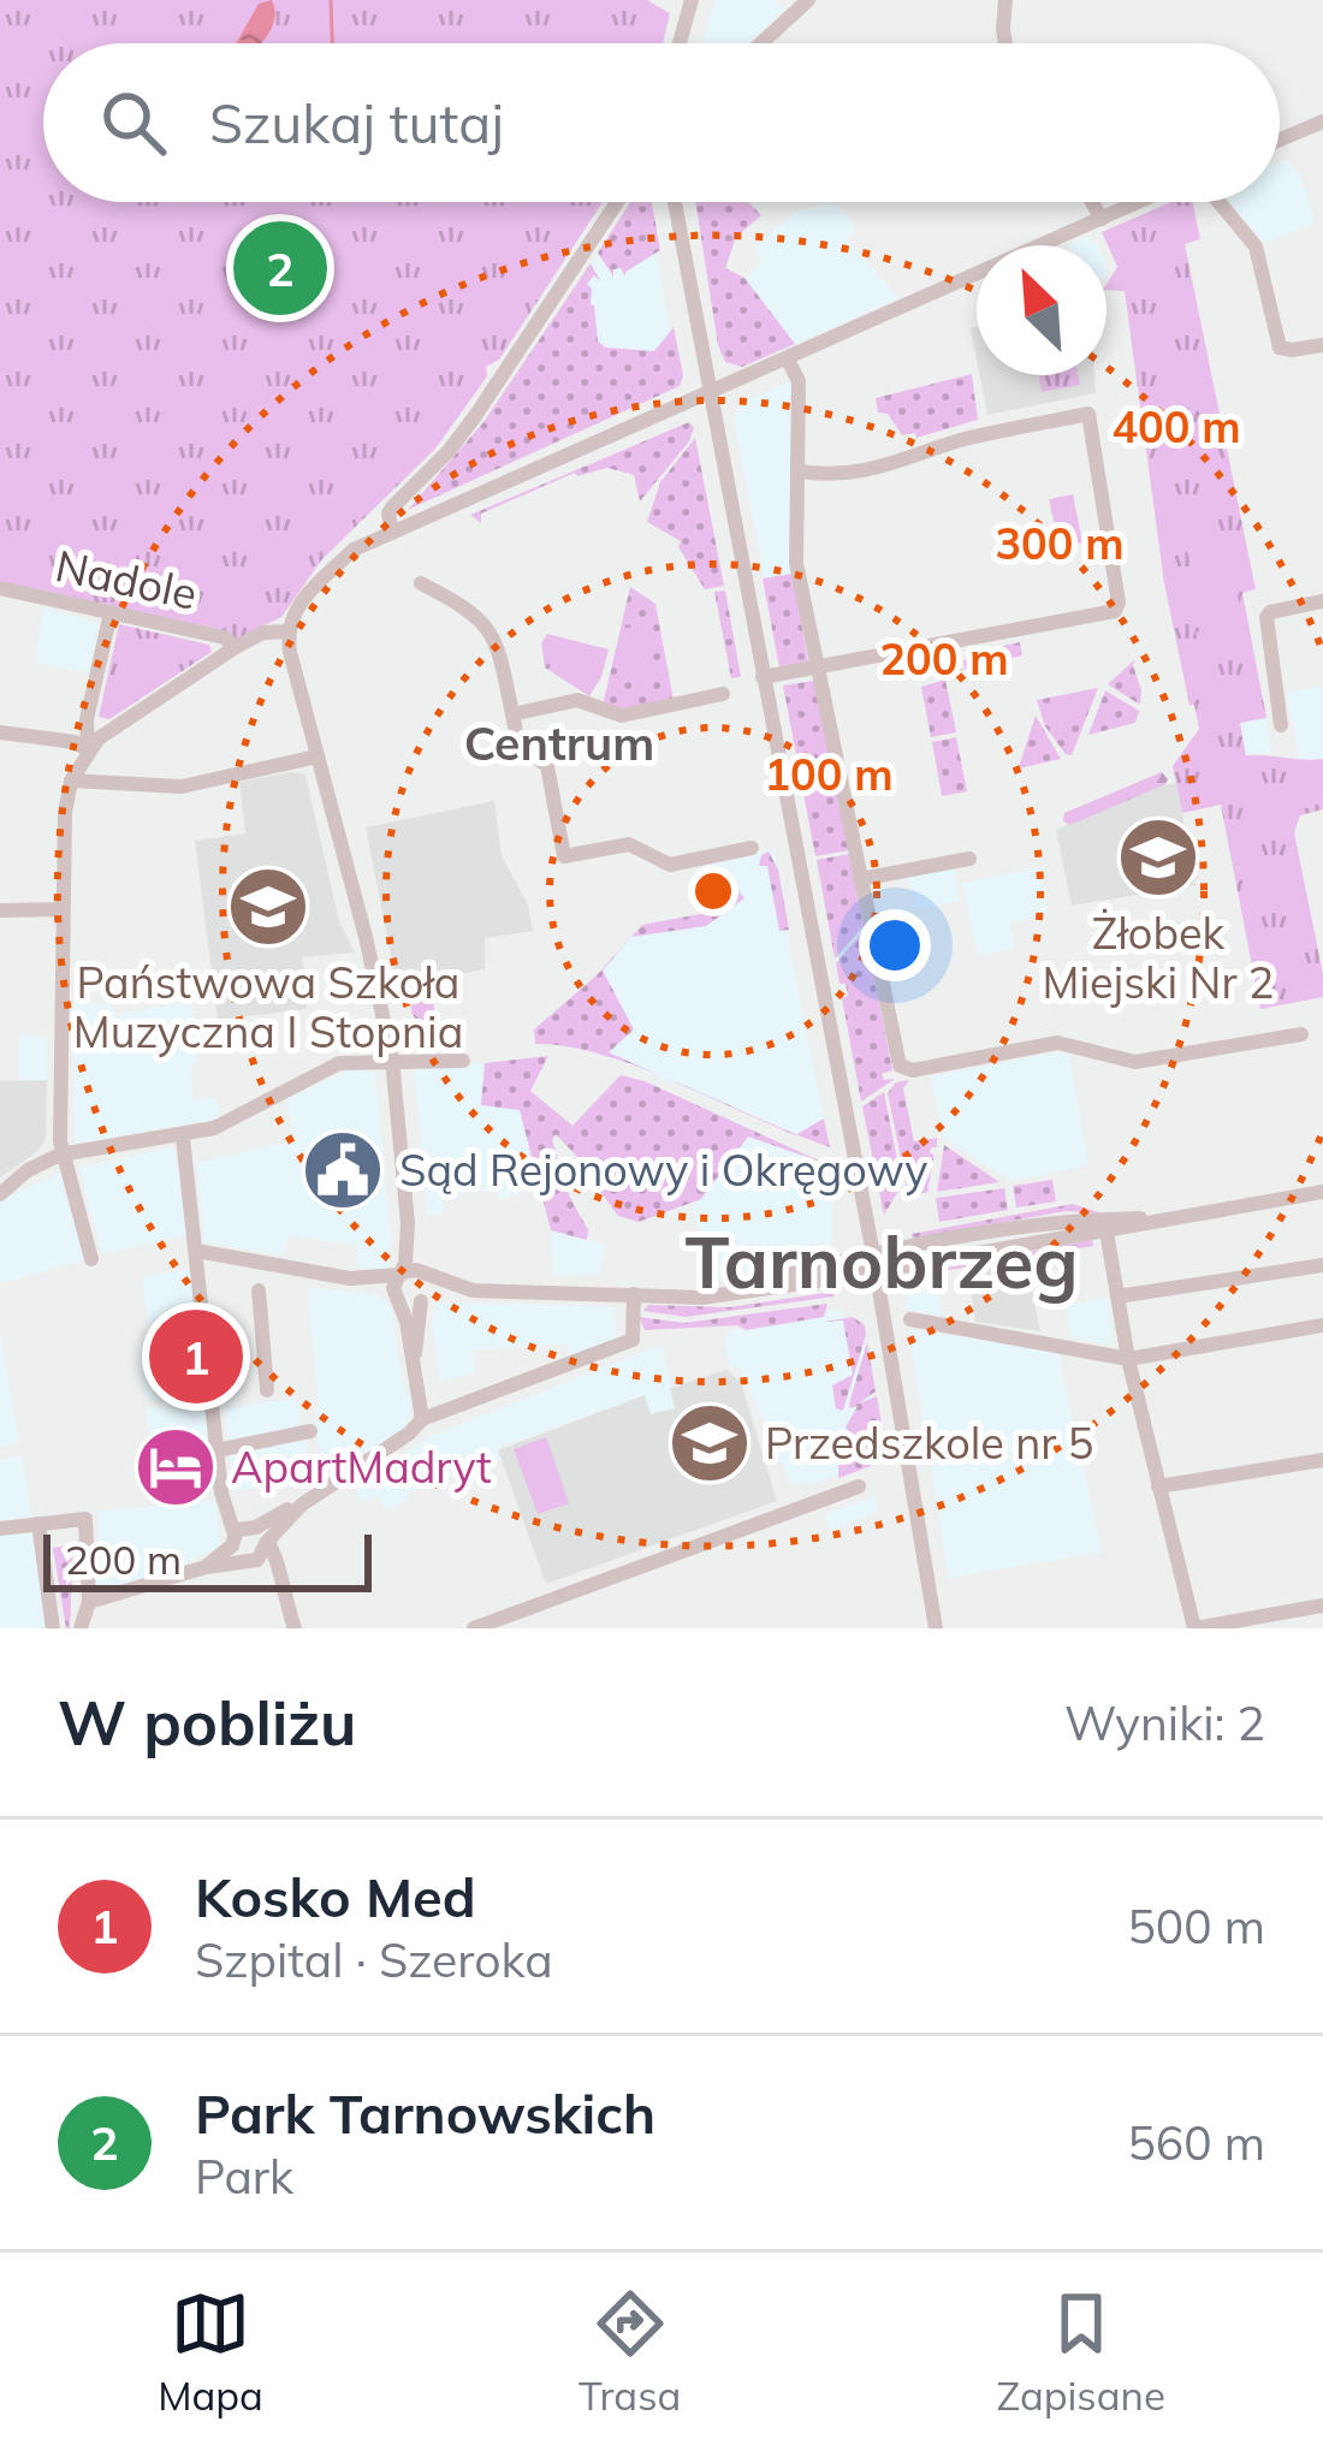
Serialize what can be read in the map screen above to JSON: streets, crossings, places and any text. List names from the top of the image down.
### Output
{
  "streets": {
    "street": ["Nadole"]
  },
  "districts": ["Centrum", "Tarnobrzeg"],
  "places": {
    "school or university": ["Żłobek Miejski Nr 2", "Państwowa Szkoła Muzyczna I Stopnia", "Przedszkole nr 5"],
    "public building": ["Sąd Rejonowy i Okręgowy"],
    "hotel": ["ApartMadryt"]
  },
  "scale_bar": "200 m",
  "north": "top left",
  "page": {
    "search": "Szukaj tutaj",
    "pins": ["2", "1"],
    "scale": "200 m",
    "heading": ["W pobliżu", "Wyniki: 2"],
    "list": [
      {
        "mark": "1",
        "name": "Kosko Med",
        "note": "Szpital · Szeroka",
        "value": "500 m"
      },
      {
        "mark": "2",
        "name": "Park Tarnowskich",
        "note": "Park",
        "value": "560 m"
      }
    ],
    "nav": ["Mapa", "Trasa", "Zapisane"]
  },
  "rings": [
    "400 m",
    "300 m",
    "200 m",
    "100 m"
  ]
}
